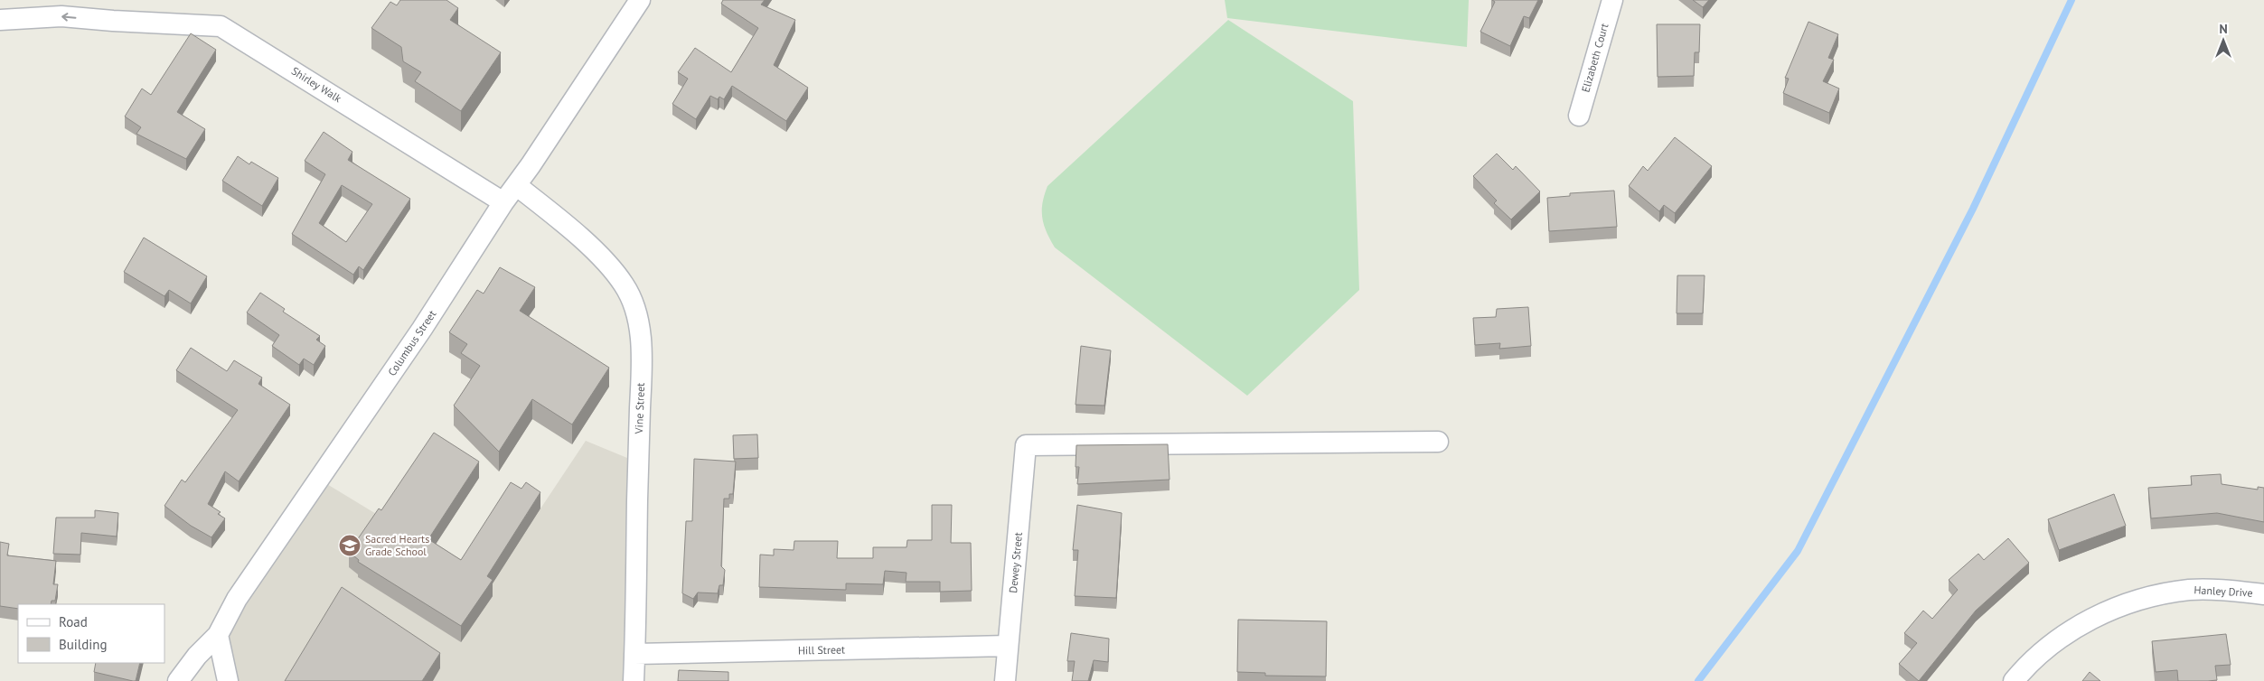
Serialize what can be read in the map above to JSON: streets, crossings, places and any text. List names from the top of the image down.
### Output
{
  "streets": {
    "street": [
      "Elizabeth Court",
      "Shirley Walk",
      "Columbus Street",
      "Vine Street",
      "Dewey Street",
      "Hanley Drive",
      "Hill Street"
    ]
  },
  "crossings": [
    ["Shirley Walk", "Columbus Street"],
    ["Columbus Street", "Vine Street"],
    ["Vine Street", "Hill Street"],
    ["Dewey Street", "Hill Street"]
  ],
  "one_way": ["Shirley Walk"],
  "places": {
    "school or university": ["Sacred Hearts Grade School"]
  },
  "legend": ["Road", "Building"],
  "north": "top"
}
